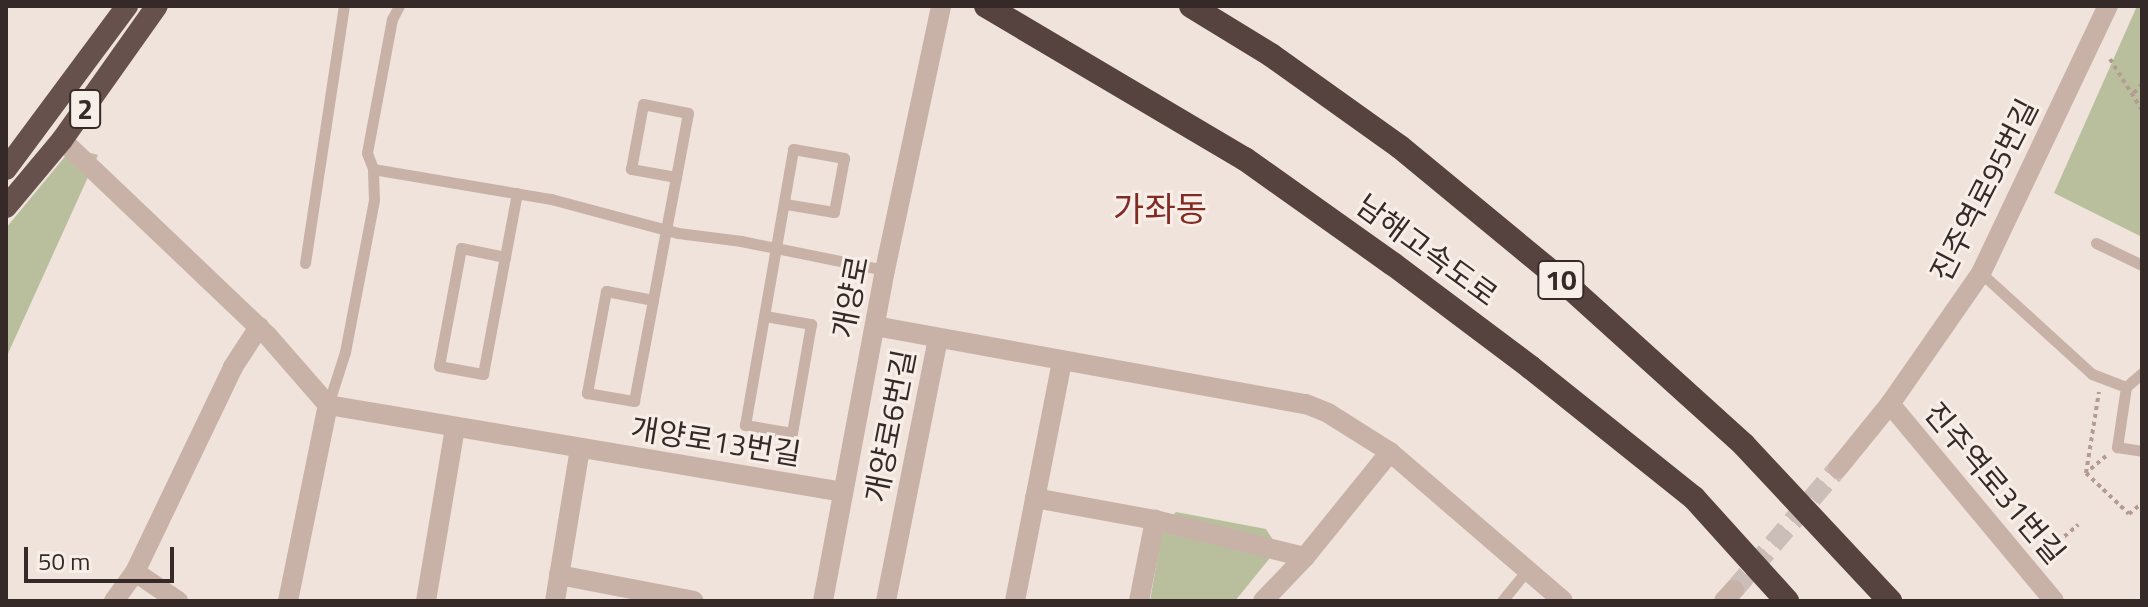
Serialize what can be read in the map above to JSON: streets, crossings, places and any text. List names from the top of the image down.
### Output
{
  "streets": {
    "highway": ["2", "남해고속도로", "10"],
    "street": [
      "진주역로95번길",
      "개양로",
      "개양로6번길",
      "개양로13번길",
      "진주역로31번길"
    ]
  },
  "crossings": [
    ["진주역로95번길", "진주역로31번길"],
    ["개양로", "개양로13번길"]
  ],
  "districts": ["가좌동"],
  "scale_bar": "50 m"
}
